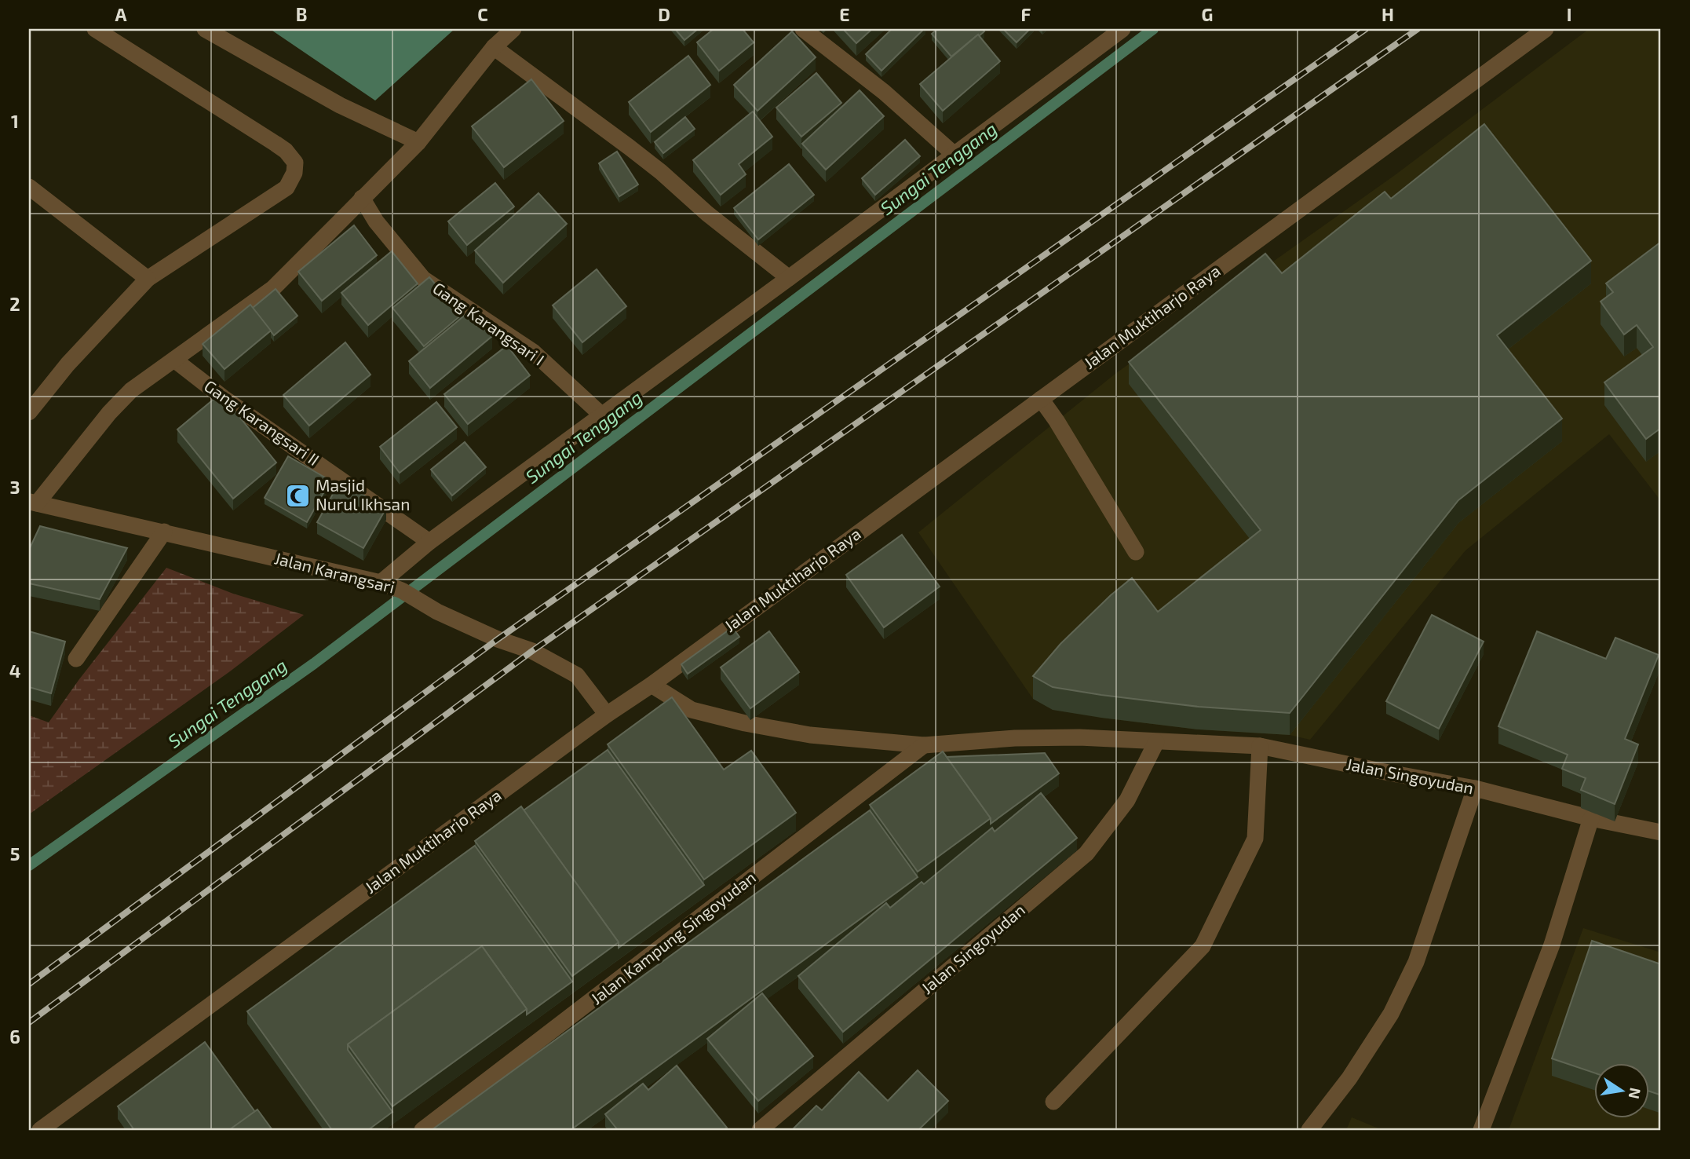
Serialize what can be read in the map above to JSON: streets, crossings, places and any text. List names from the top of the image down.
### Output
{
  "streets": {
    "street": [
      "Jalan Muktiharjo Raya",
      "Gang Karangsari I",
      "Gang Karangsari II",
      "Jalan Karangsari",
      "Jalan Singoyudan",
      "Jalan Kampung Singoyudan"
    ]
  },
  "crossings": [
    ["Jalan Muktiharjo Raya", "Jalan Karangsari"],
    ["Jalan Muktiharjo Raya", "Jalan Singoyudan"],
    ["Jalan Singoyudan", "Jalan Kampung Singoyudan"]
  ],
  "water": ["Sungai Tenggang"],
  "places": {
    "mosque": ["Masjid Nurul Ikhsan"]
  },
  "north": "right",
  "grid": {
    "columns": [
      "A",
      "B",
      "C",
      "D",
      "E",
      "F",
      "G",
      "H",
      "I"
    ],
    "rows": [
      "1",
      "2",
      "3",
      "4",
      "5",
      "6"
    ]
  }
}
